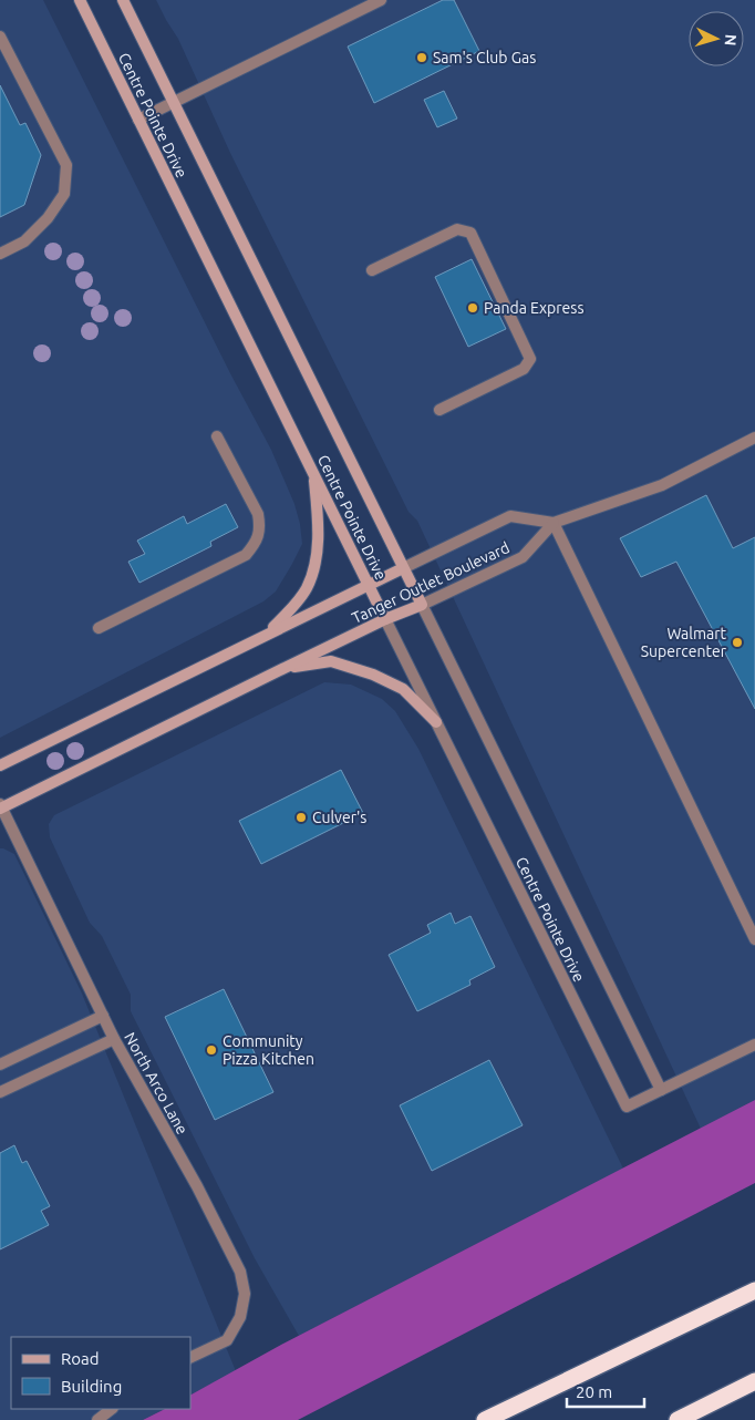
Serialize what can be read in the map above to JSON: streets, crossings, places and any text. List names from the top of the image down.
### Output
{
  "streets": {
    "street": ["Centre Pointe Drive", "Tanger Outlet Boulevard", "North Arco Lane"]
  },
  "crossings": [
    ["Centre Pointe Drive", "Tanger Outlet Boulevard"],
    ["Tanger Outlet Boulevard", "North Arco Lane"]
  ],
  "places": [
    "Sam's Club Gas",
    "Panda Express",
    "Walmart Supercenter",
    "Culver's",
    "Community Pizza Kitchen"
  ],
  "legend": ["Road", "Building"],
  "scale_bar": "20 m",
  "north": "right"
}
